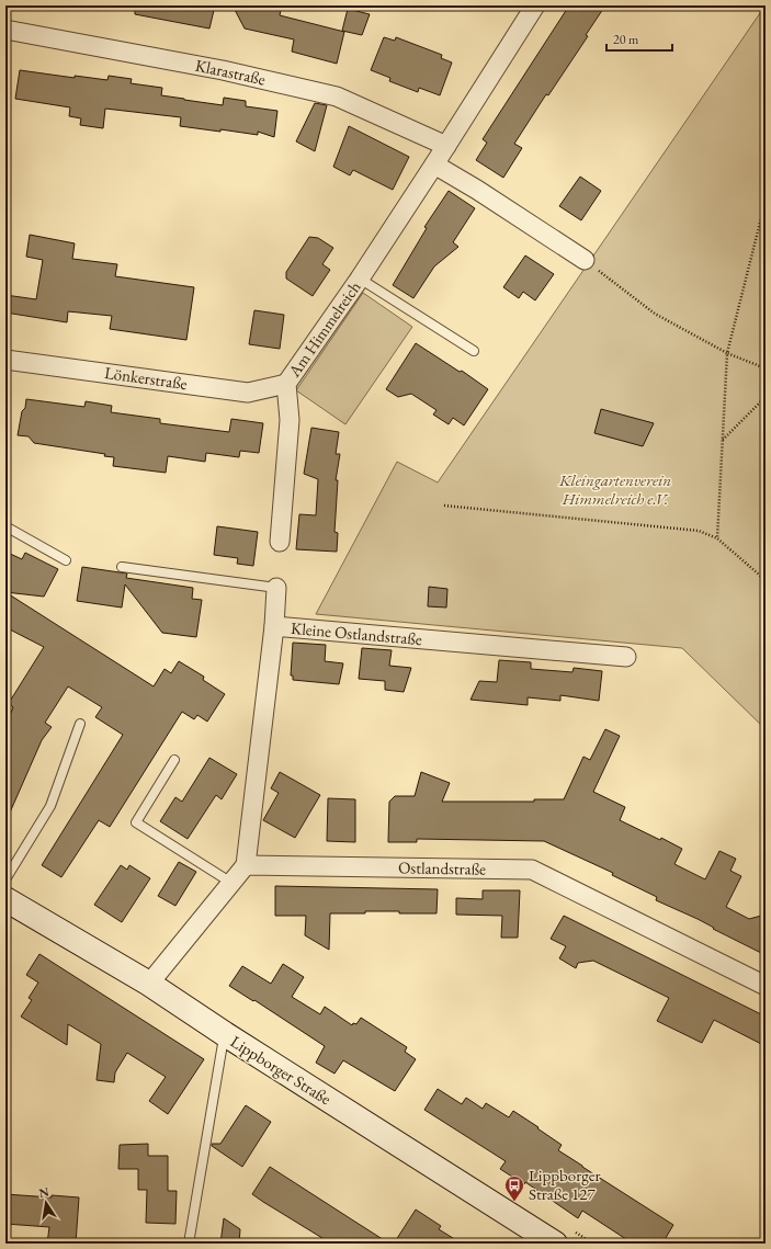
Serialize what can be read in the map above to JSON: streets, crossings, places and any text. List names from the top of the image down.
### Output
{
  "streets": {
    "main road": ["Lippborger Straße"],
    "street": [
      "Klarastraße",
      "Am Himmelreich",
      "Lönkerstraße",
      "Kleine Ostlandstraße",
      "Ostlandstraße"
    ]
  },
  "crossings": [
    ["Klarastraße", "Am Himmelreich"],
    ["Am Himmelreich", "Lönkerstraße"],
    ["Kleine Ostlandstraße", "Ostlandstraße"]
  ],
  "parks": ["Kleingartenverein Himmelreich e.V."],
  "places": {
    "bus stop": ["Lippborger Straße 127"]
  },
  "scale_bar": "20 m",
  "north": "top"
}
